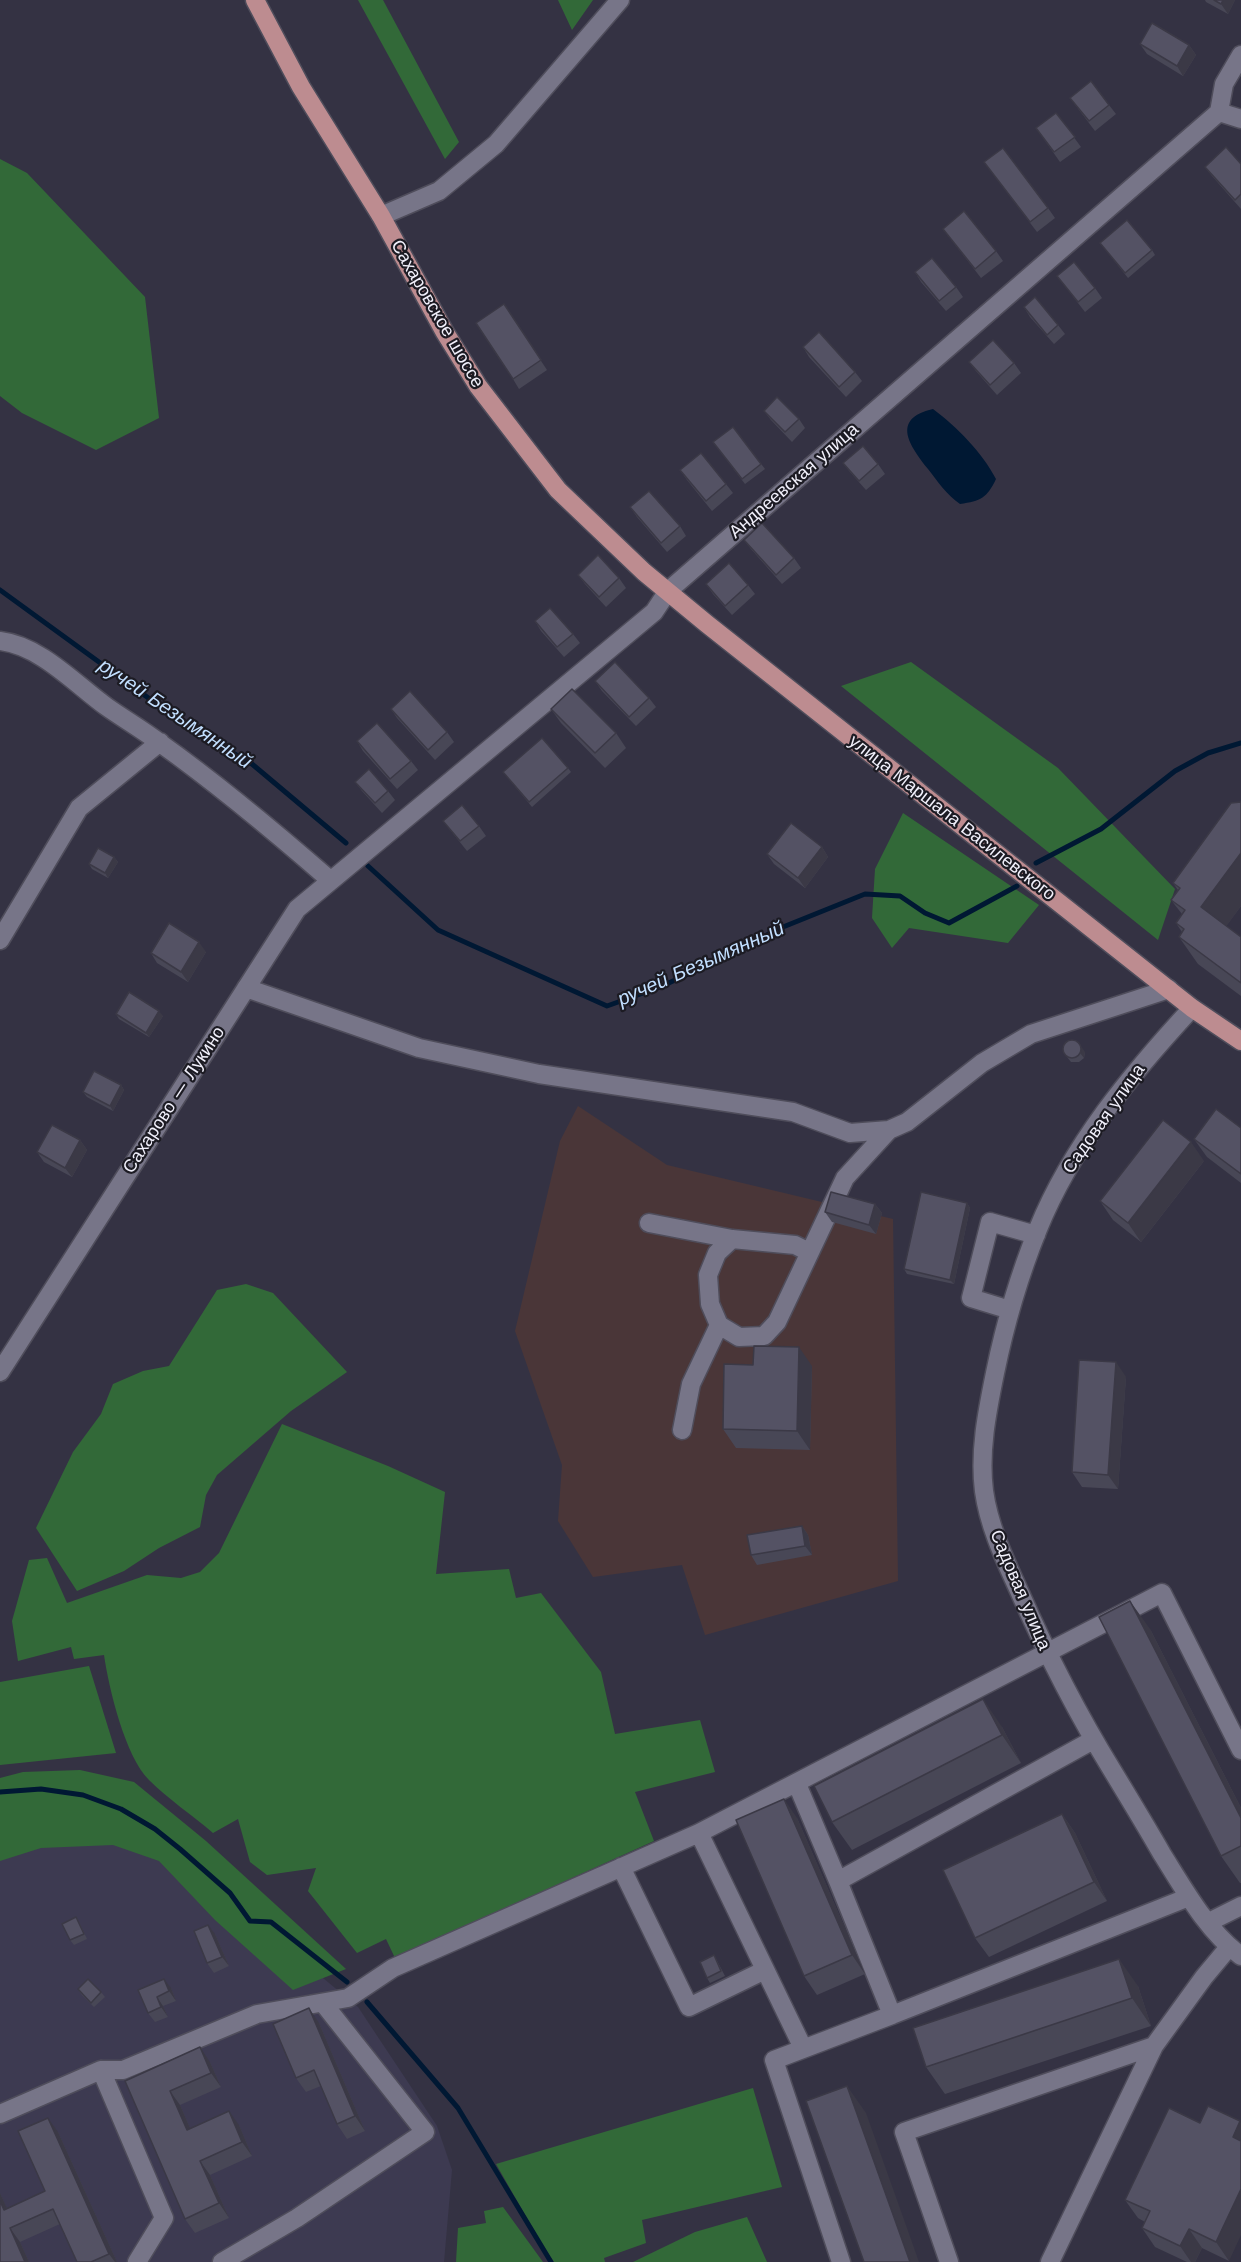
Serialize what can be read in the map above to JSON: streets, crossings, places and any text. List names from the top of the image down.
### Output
{
  "streets": {
    "main road": ["Сахаровское шоссе", "улица Маршала Василевского"],
    "street": ["Андреевская улица", "Сахарово — Лукино", "Садовая улица"]
  },
  "crossings": [
    ["Сахаровское шоссе", "Андреевская улица"],
    ["Сахаровское шоссе", "улица Маршала Василевского"],
    ["Андреевская улица", "улица Маршала Василевского"],
    ["Андреевская улица", "Сахарово — Лукино"],
    ["улица Маршала Василевского", "Садовая улица"]
  ],
  "water": ["ручей Безымянный"]
}
